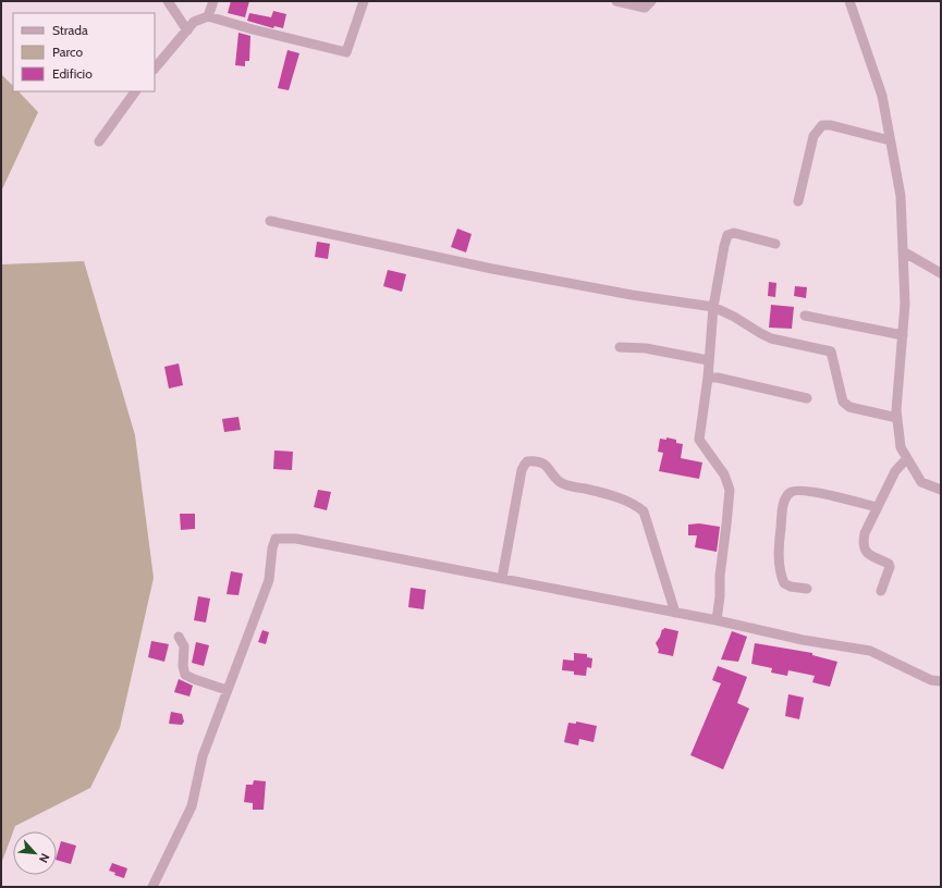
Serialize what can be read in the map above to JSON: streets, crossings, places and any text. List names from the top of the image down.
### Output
{
  "legend": ["Strada", "Parco", "Edificio"],
  "north": "bottom right"
}
